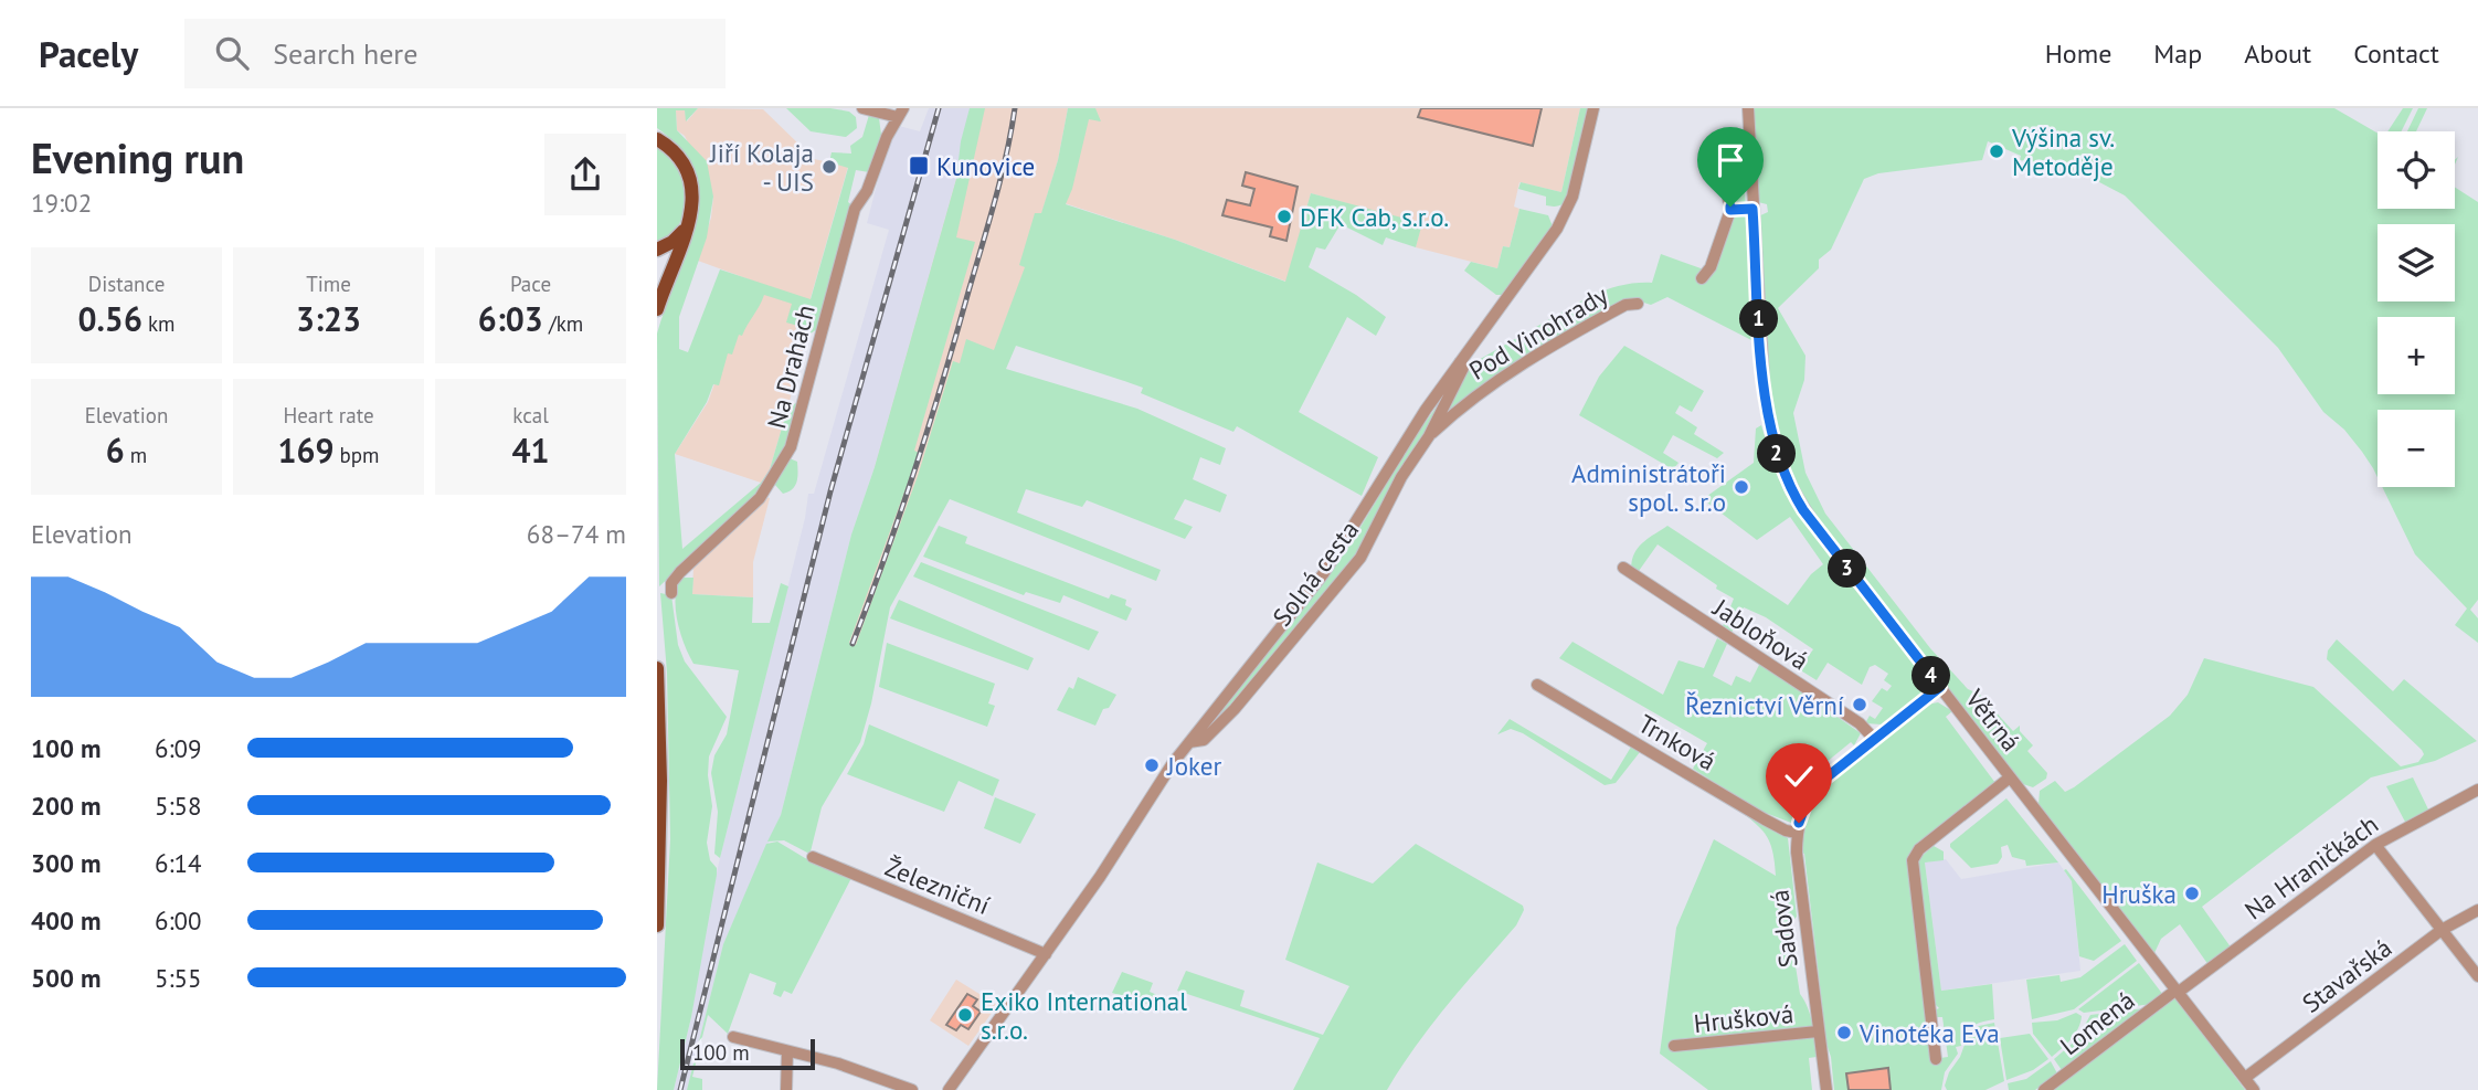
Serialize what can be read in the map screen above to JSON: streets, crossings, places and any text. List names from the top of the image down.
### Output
{
  "streets": {
    "street": [
      "Pod Vinohrady",
      "Na Drahách",
      "Solná cesta",
      "Jabloňová",
      "Větrná",
      "Trnková",
      "Na Hraničkách",
      "Železniční",
      "Sadová",
      "Stavařská",
      "Hrušková",
      "Lomená"
    ]
  },
  "crossings": [
    ["Pod Vinohrady", "Solná cesta"],
    ["Solná cesta", "Železniční"],
    ["Jabloňová", "Sadová"],
    ["Větrná", "Na Hraničkách"],
    ["Větrná", "Sadová"],
    ["Větrná", "Stavařská"],
    ["Větrná", "Lomená"],
    ["Trnková", "Sadová"],
    ["Na Hraničkách", "Lomená"],
    ["Sadová", "Hrušková"]
  ],
  "places": {
    "other": [
      "Výšina sv. Metoděje",
      "Jiří Kolaja - UIS",
      "DFK Cab, s.r.o.",
      "Administrátoři spol. s.r.o",
      "Řeznictví Věrní",
      "Joker",
      "Hruška",
      "Exiko International s.r.o.",
      "Vinotéka Eva"
    ],
    "transit": ["Kunovice"]
  },
  "scale_bar": "100 m",
  "page": {
    "header": "Pacely",
    "search": "Search here",
    "nav": [
      "Home",
      "Map",
      "About",
      "Contact"
    ],
    "heading": ["Evening run", "19:02"],
    "map_buttons": ["+", "−"],
    "stats": [
      ["Distance", "0.56 km"],
      ["Time", "3:23"],
      ["Pace", "6:03 /km"],
      ["Elevation", "6 m"],
      ["Heart rate", "169 bpm"],
      ["kcal", "41"]
    ],
    "pins": [
      "1",
      "2",
      "3",
      "4"
    ],
    "chart": ["Elevation", "68–74 m"],
    "list": [
      {
        "name": "100 m",
        "note": "6:09"
      },
      {
        "name": "200 m",
        "note": "5:58"
      },
      {
        "name": "300 m",
        "note": "6:14"
      },
      {
        "name": "400 m",
        "note": "6:00"
      },
      {
        "name": "500 m",
        "note": "5:55"
      }
    ],
    "scale": "100 m"
  }
}
